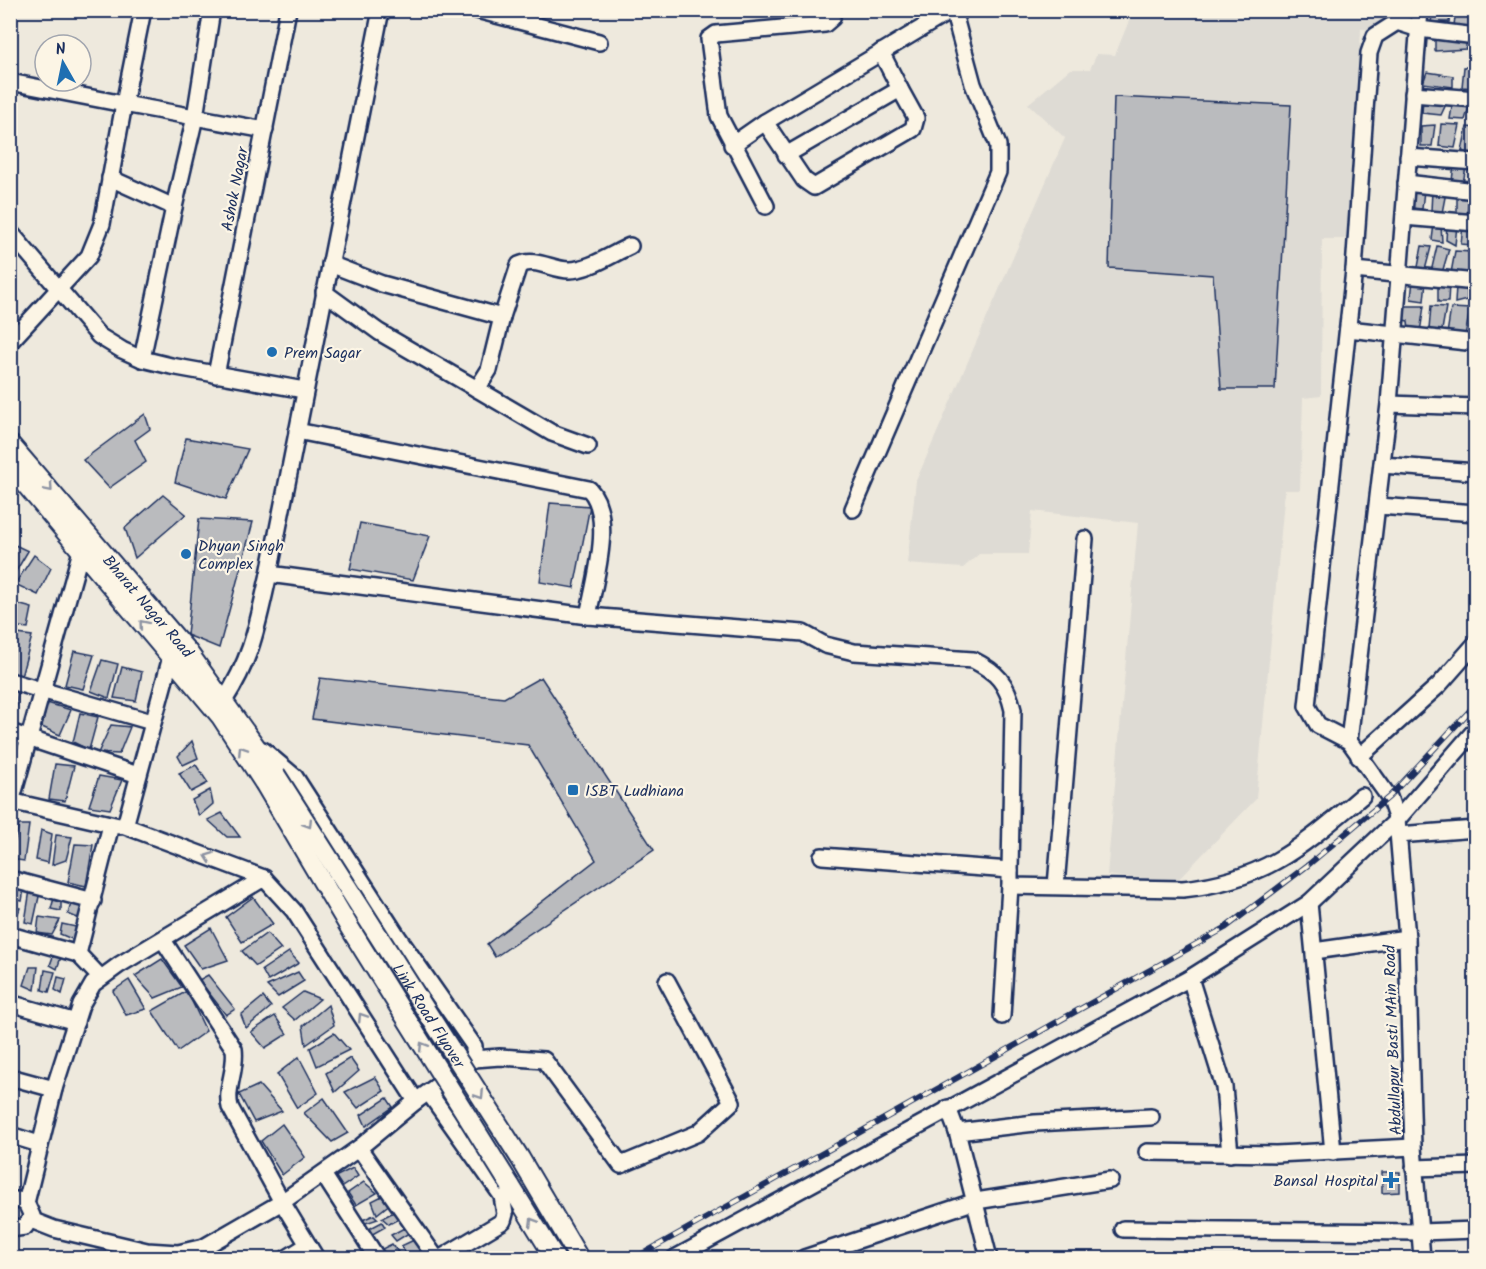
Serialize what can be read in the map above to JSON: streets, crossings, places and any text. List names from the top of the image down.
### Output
{
  "streets": {
    "main road": ["Bharat Nagar Road", "Link Road Flyover"],
    "street": ["Ashok Nagar", "Abdullapur Basti MAin Road"]
  },
  "crossings": [
    ["Bharat Nagar Road", "Link Road Flyover"]
  ],
  "places": {
    "other": ["Prem Sagar", "Dhyan Singh Complex"],
    "transit": ["ISBT Ludhiana"],
    "health": ["Bansal Hospital"]
  },
  "north": "top"
}
